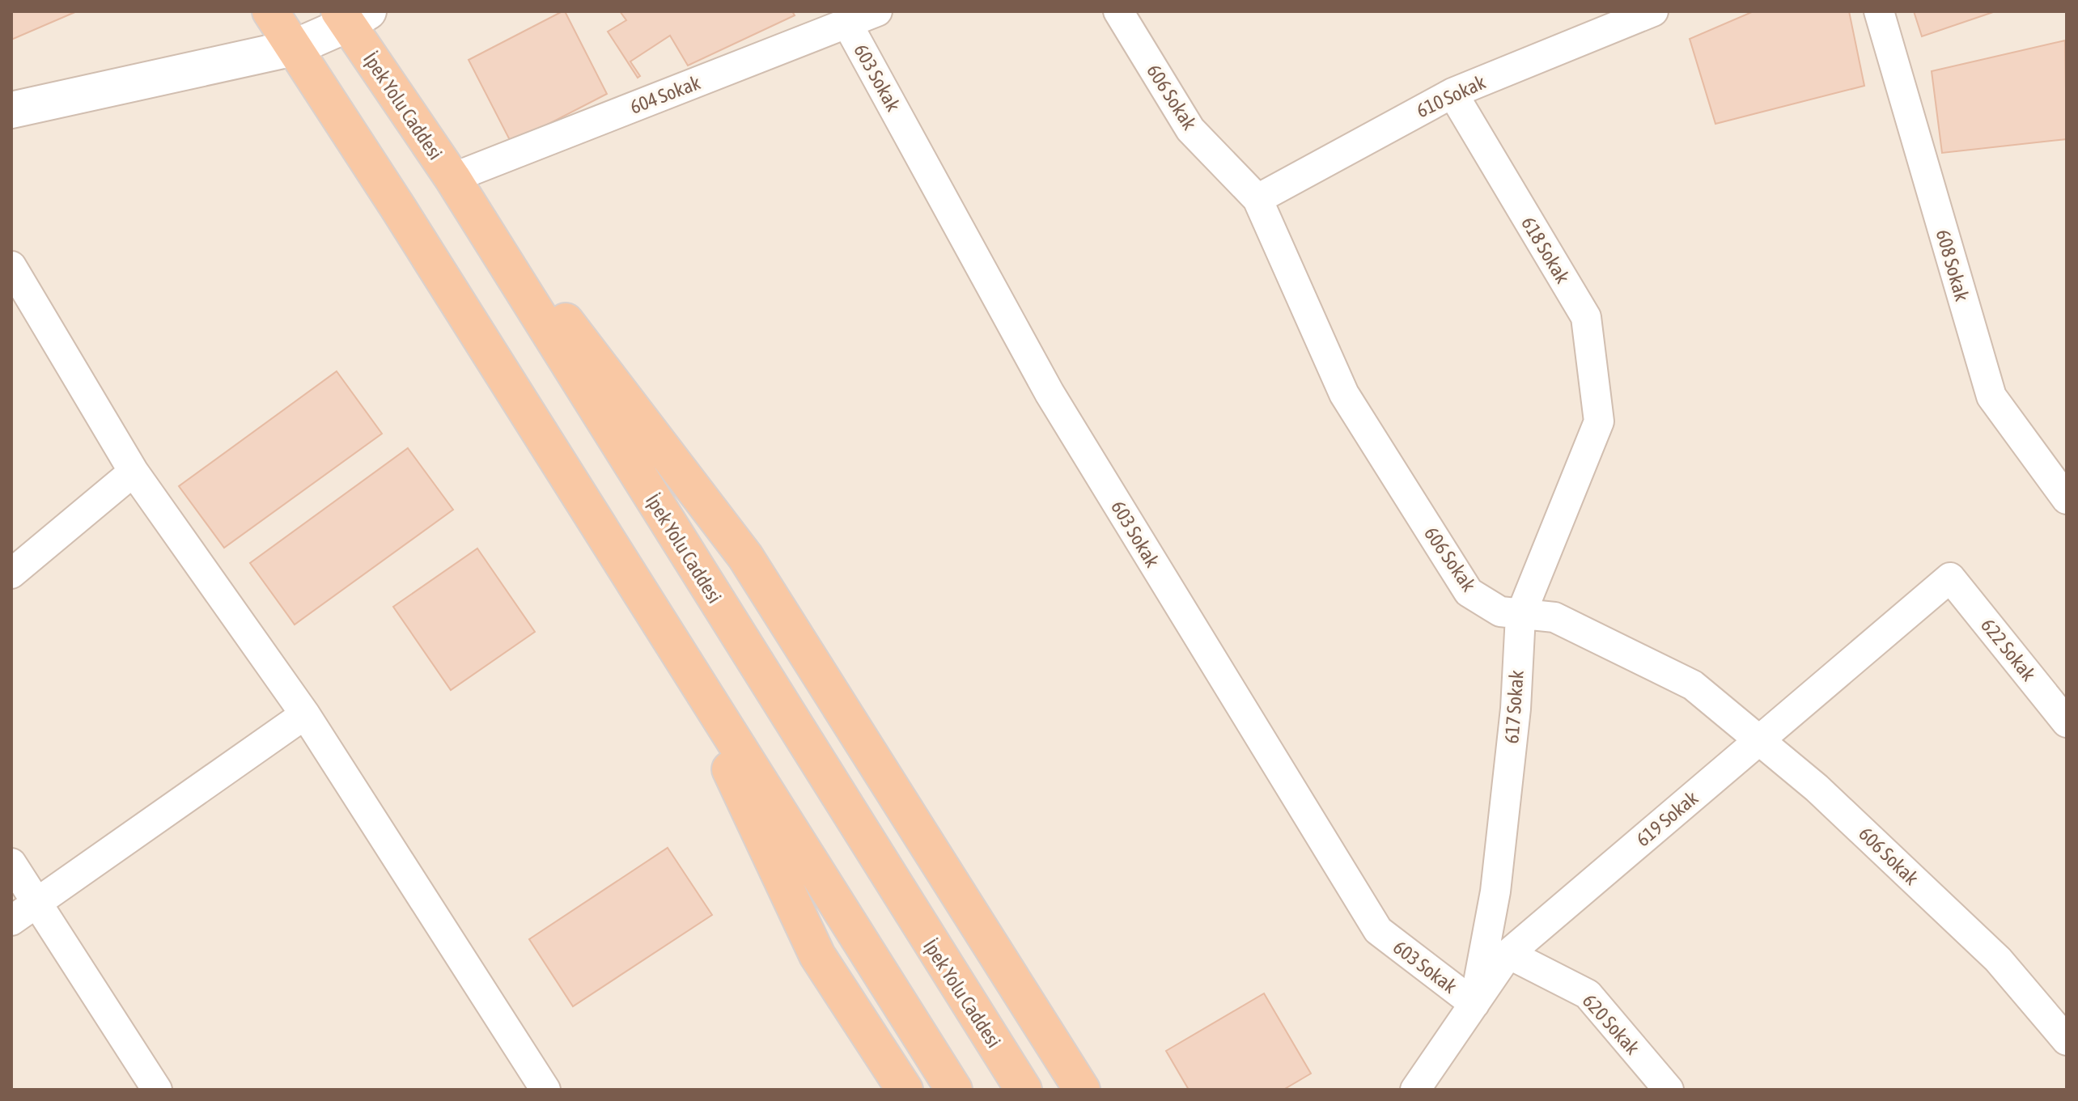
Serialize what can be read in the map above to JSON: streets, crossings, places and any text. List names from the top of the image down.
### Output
{
  "streets": {
    "highway": ["İpek Yolu Caddesi"],
    "street": [
      "603 Sokak",
      "604 Sokak",
      "610 Sokak",
      "606 Sokak",
      "618 Sokak",
      "608 Sokak",
      "622 Sokak",
      "617 Sokak",
      "619 Sokak",
      "620 Sokak"
    ]
  },
  "crossings": [
    ["603 Sokak", "604 Sokak"],
    ["603 Sokak", "617 Sokak"],
    ["603 Sokak", "619 Sokak"],
    ["604 Sokak", "İpek Yolu Caddesi"],
    ["610 Sokak", "606 Sokak"],
    ["610 Sokak", "618 Sokak"],
    ["606 Sokak", "617 Sokak"],
    ["606 Sokak", "619 Sokak"],
    ["618 Sokak", "617 Sokak"],
    ["622 Sokak", "619 Sokak"],
    ["617 Sokak", "619 Sokak"],
    ["619 Sokak", "620 Sokak"]
  ]
}
